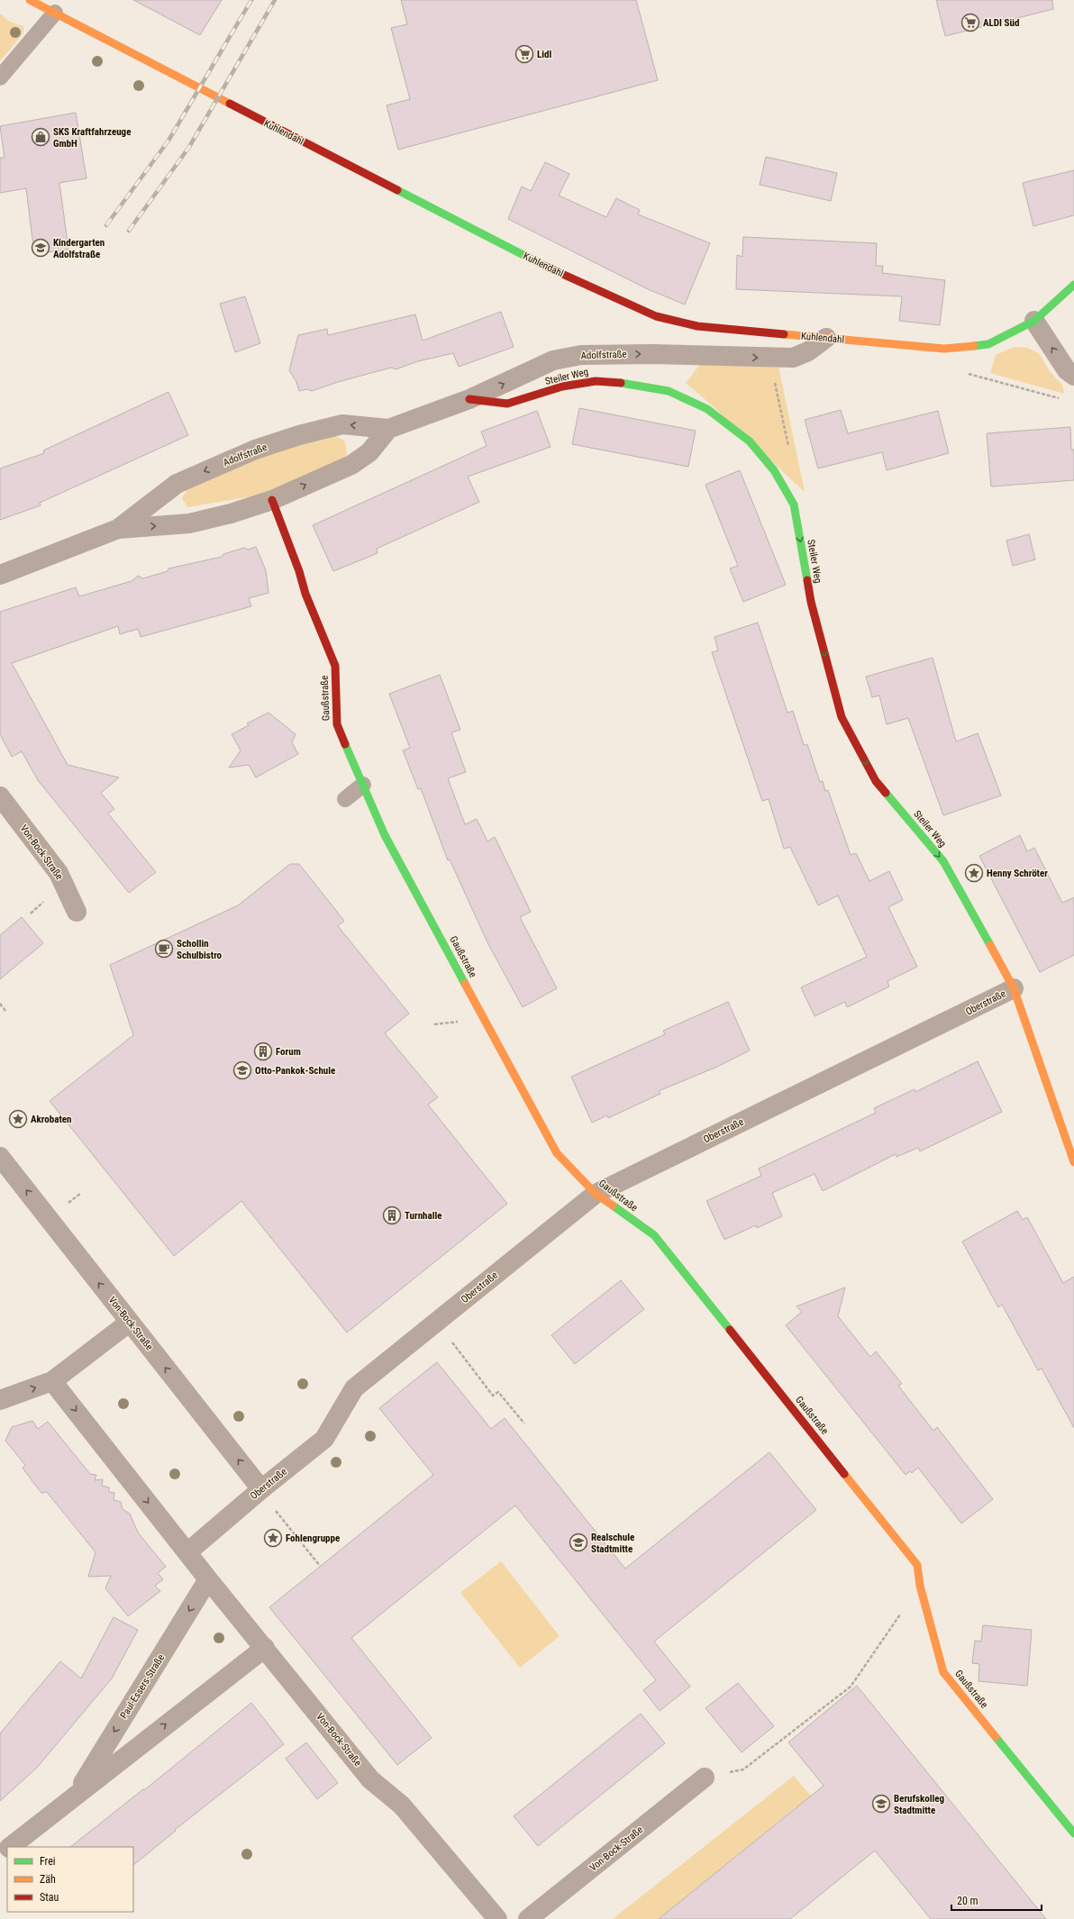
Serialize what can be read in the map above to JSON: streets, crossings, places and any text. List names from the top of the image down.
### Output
{
  "streets": {
    "street": [
      "Kuhlendahl",
      "Adolfstraße",
      "Steiler Weg",
      "Gaußstraße",
      "Von-Bock-Straße",
      "Oberstraße",
      "Paul-Essers-Straße"
    ]
  },
  "crossings": [
    ["Kuhlendahl", "Adolfstraße"],
    ["Adolfstraße", "Steiler Weg"],
    ["Adolfstraße", "Gaußstraße"],
    ["Steiler Weg", "Oberstraße"],
    ["Gaußstraße", "Oberstraße"],
    ["Von-Bock-Straße", "Oberstraße"],
    ["Von-Bock-Straße", "Paul-Essers-Straße"]
  ],
  "one_way": ["Steiler Weg"],
  "places": {
    "supermarket": ["ALDI Süd", "Lidl"],
    "shop": ["SKS Kraftfahrzeuge GmbH"],
    "school or university": [
      "Kindergarten Adolfstraße",
      "Otto-Pankok-Schule",
      "Realschule Stadtmitte",
      "Berufskolleg Stadtmitte"
    ],
    "place": ["Henny Schröter", "Akrobaten", "Fohlengruppe"],
    "cafe": ["Schollin Schulbistro"],
    "building": ["Forum", "Turnhalle"]
  },
  "legend": ["Frei", "Zäh", "Stau"],
  "scale_bar": "20 m"
}
